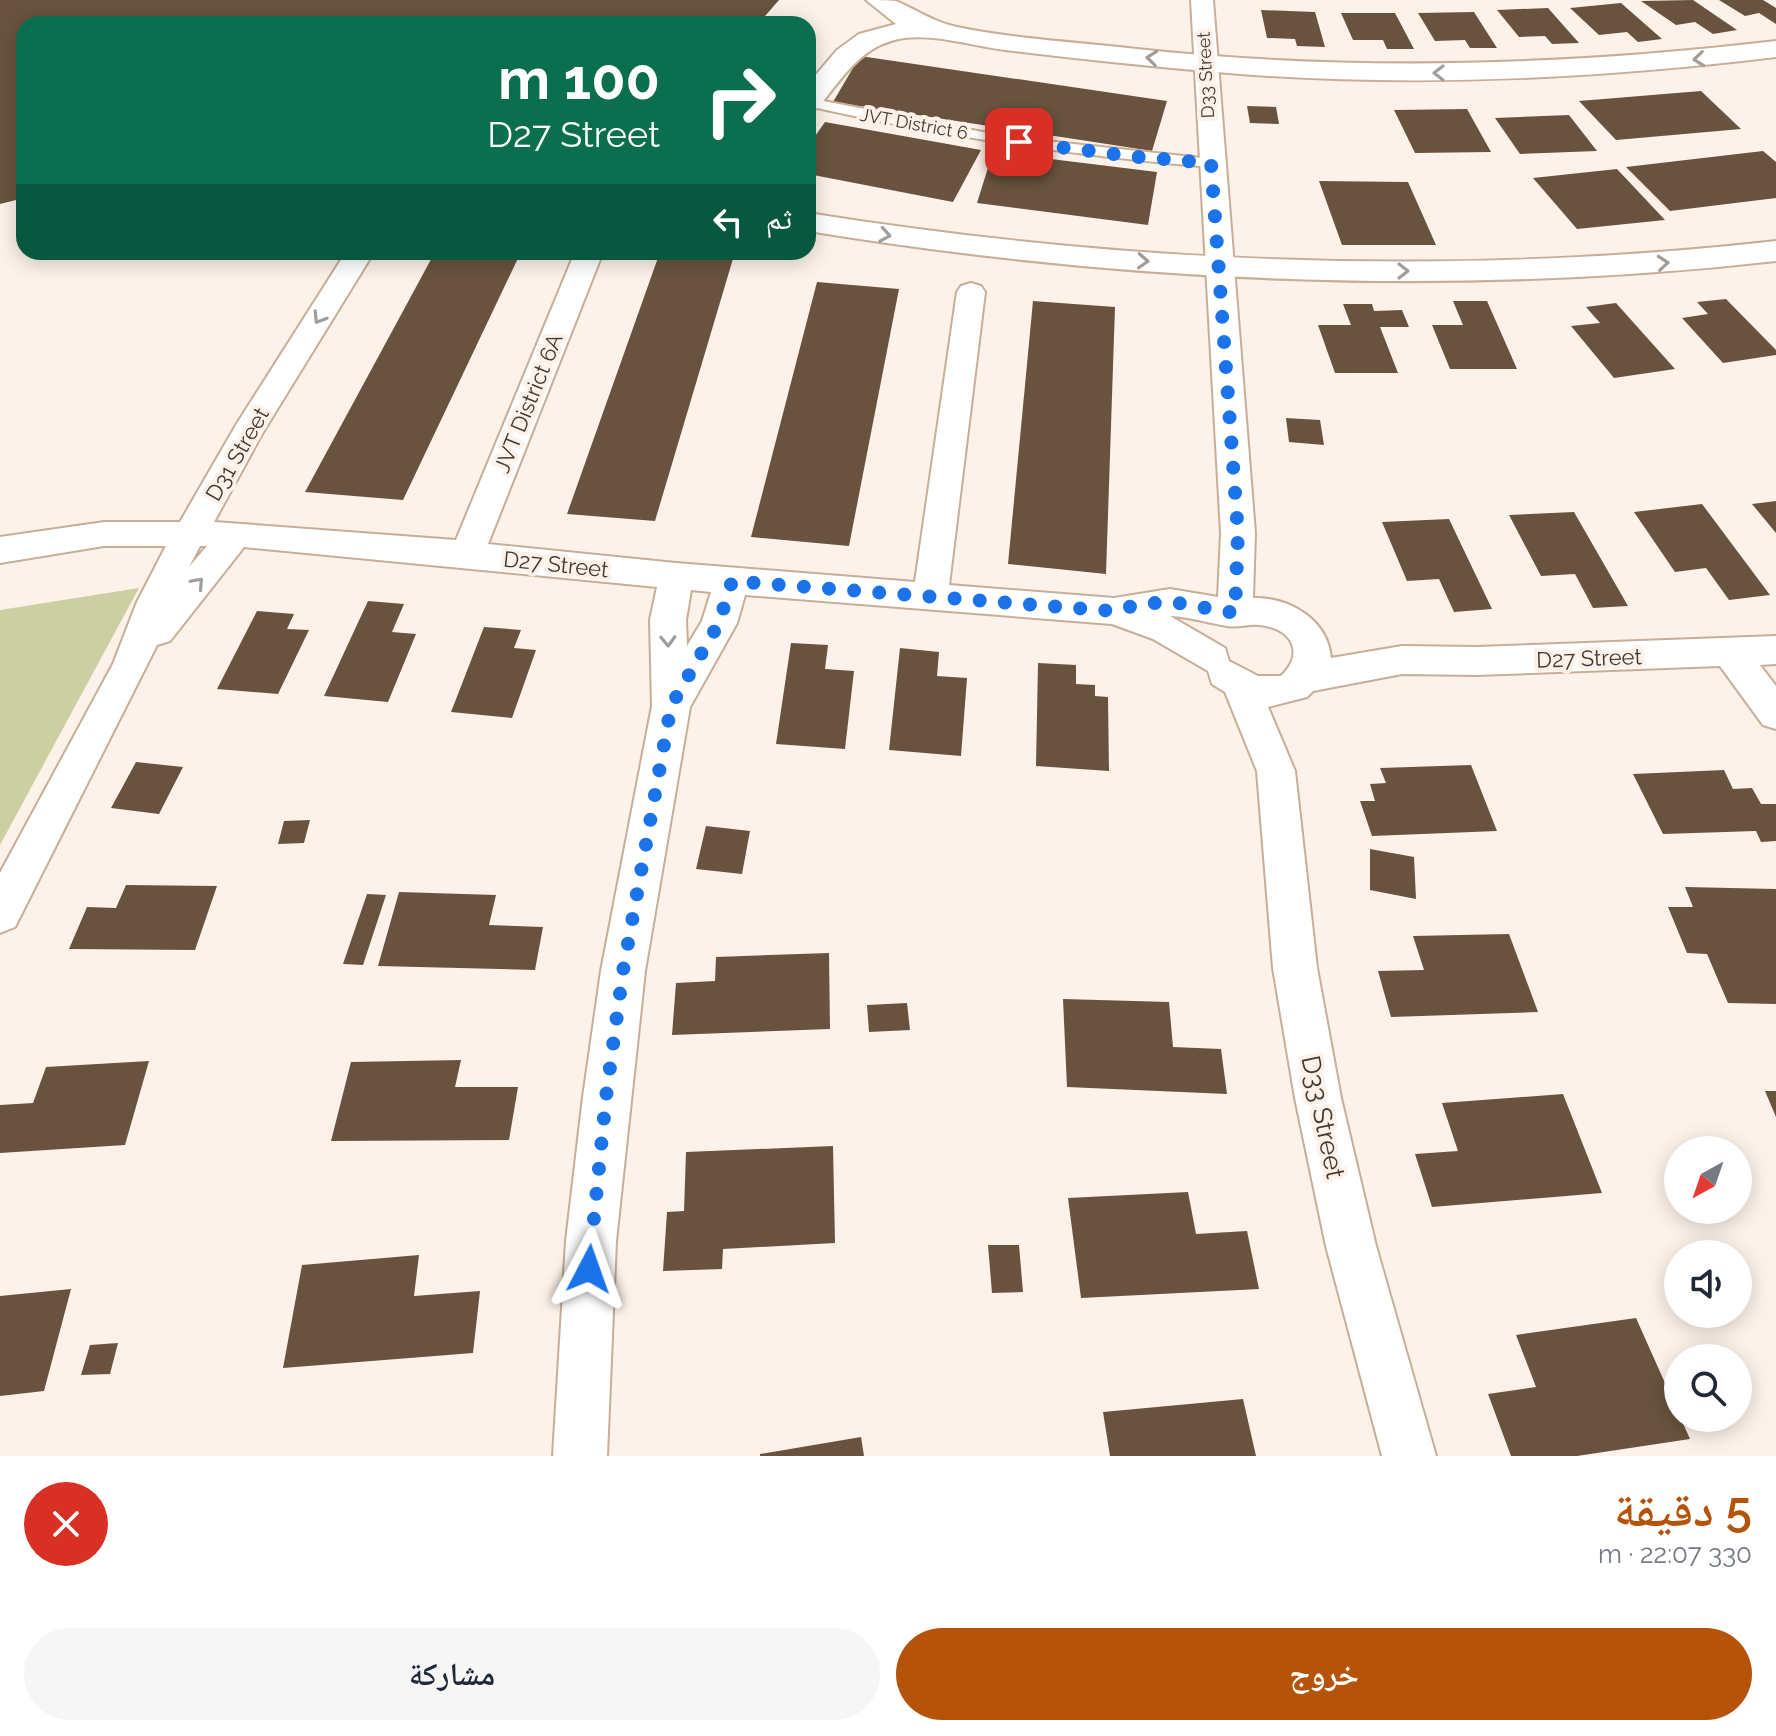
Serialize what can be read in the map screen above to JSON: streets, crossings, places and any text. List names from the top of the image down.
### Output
{
  "streets": {
    "street": [
      "D33 Street",
      "JVT District 6A",
      "D31 Street",
      "D27 Street"
    ],
    "lane": ["JVT District 6"]
  },
  "crossings": [
    ["D33 Street", "JVT District 6"],
    ["D33 Street", "D27 Street"],
    ["JVT District 6A", "D27 Street"],
    ["D31 Street", "D27 Street"]
  ],
  "north": "bottom left",
  "page": {
    "turn": ["100 m", "D27 Street"],
    "then": "ثم",
    "heading": ["5 دقيقة", "330 m · 22:07"],
    "buttons": ["خروج", "مشاركة"]
  }
}
